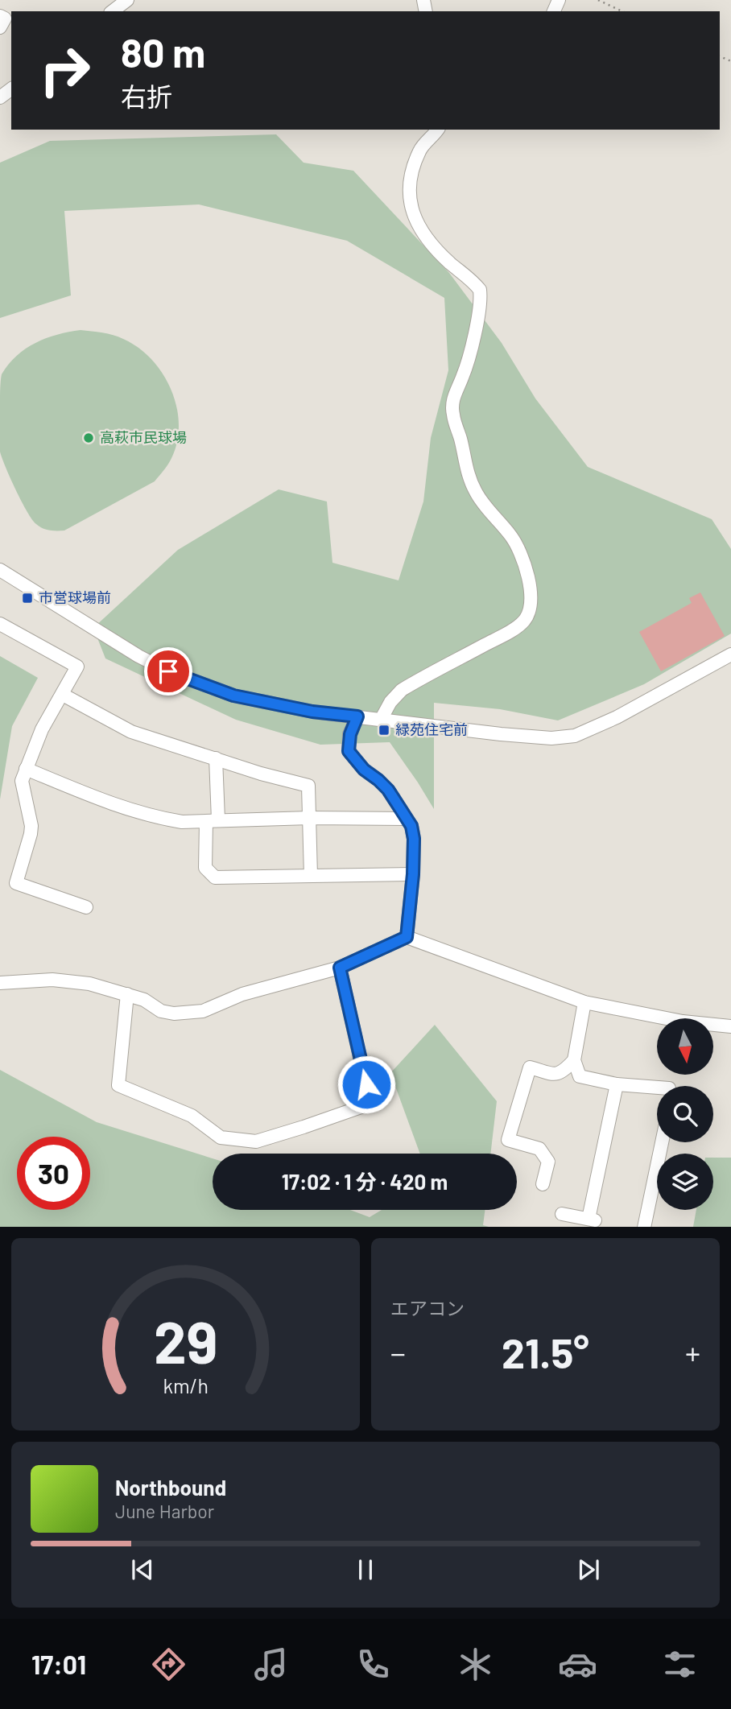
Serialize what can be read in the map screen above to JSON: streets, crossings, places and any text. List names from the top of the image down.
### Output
{
  "places": {
    "other": ["高萩市民球場"],
    "transit": ["市営球場前", "緑苑住宅前"]
  },
  "north": "bottom",
  "page": {
    "turn": ["80 m", "右折"],
    "limit": "30",
    "trip": "17:02 · 1 分 · 420 m",
    "tile": "エアコン",
    "heat": ["−", "21.5°", "+"],
    "song": ["Northbound", "June Harbor"],
    "tabs": "17:01",
    "gauge": ["29", "km/h"]
  }
}
